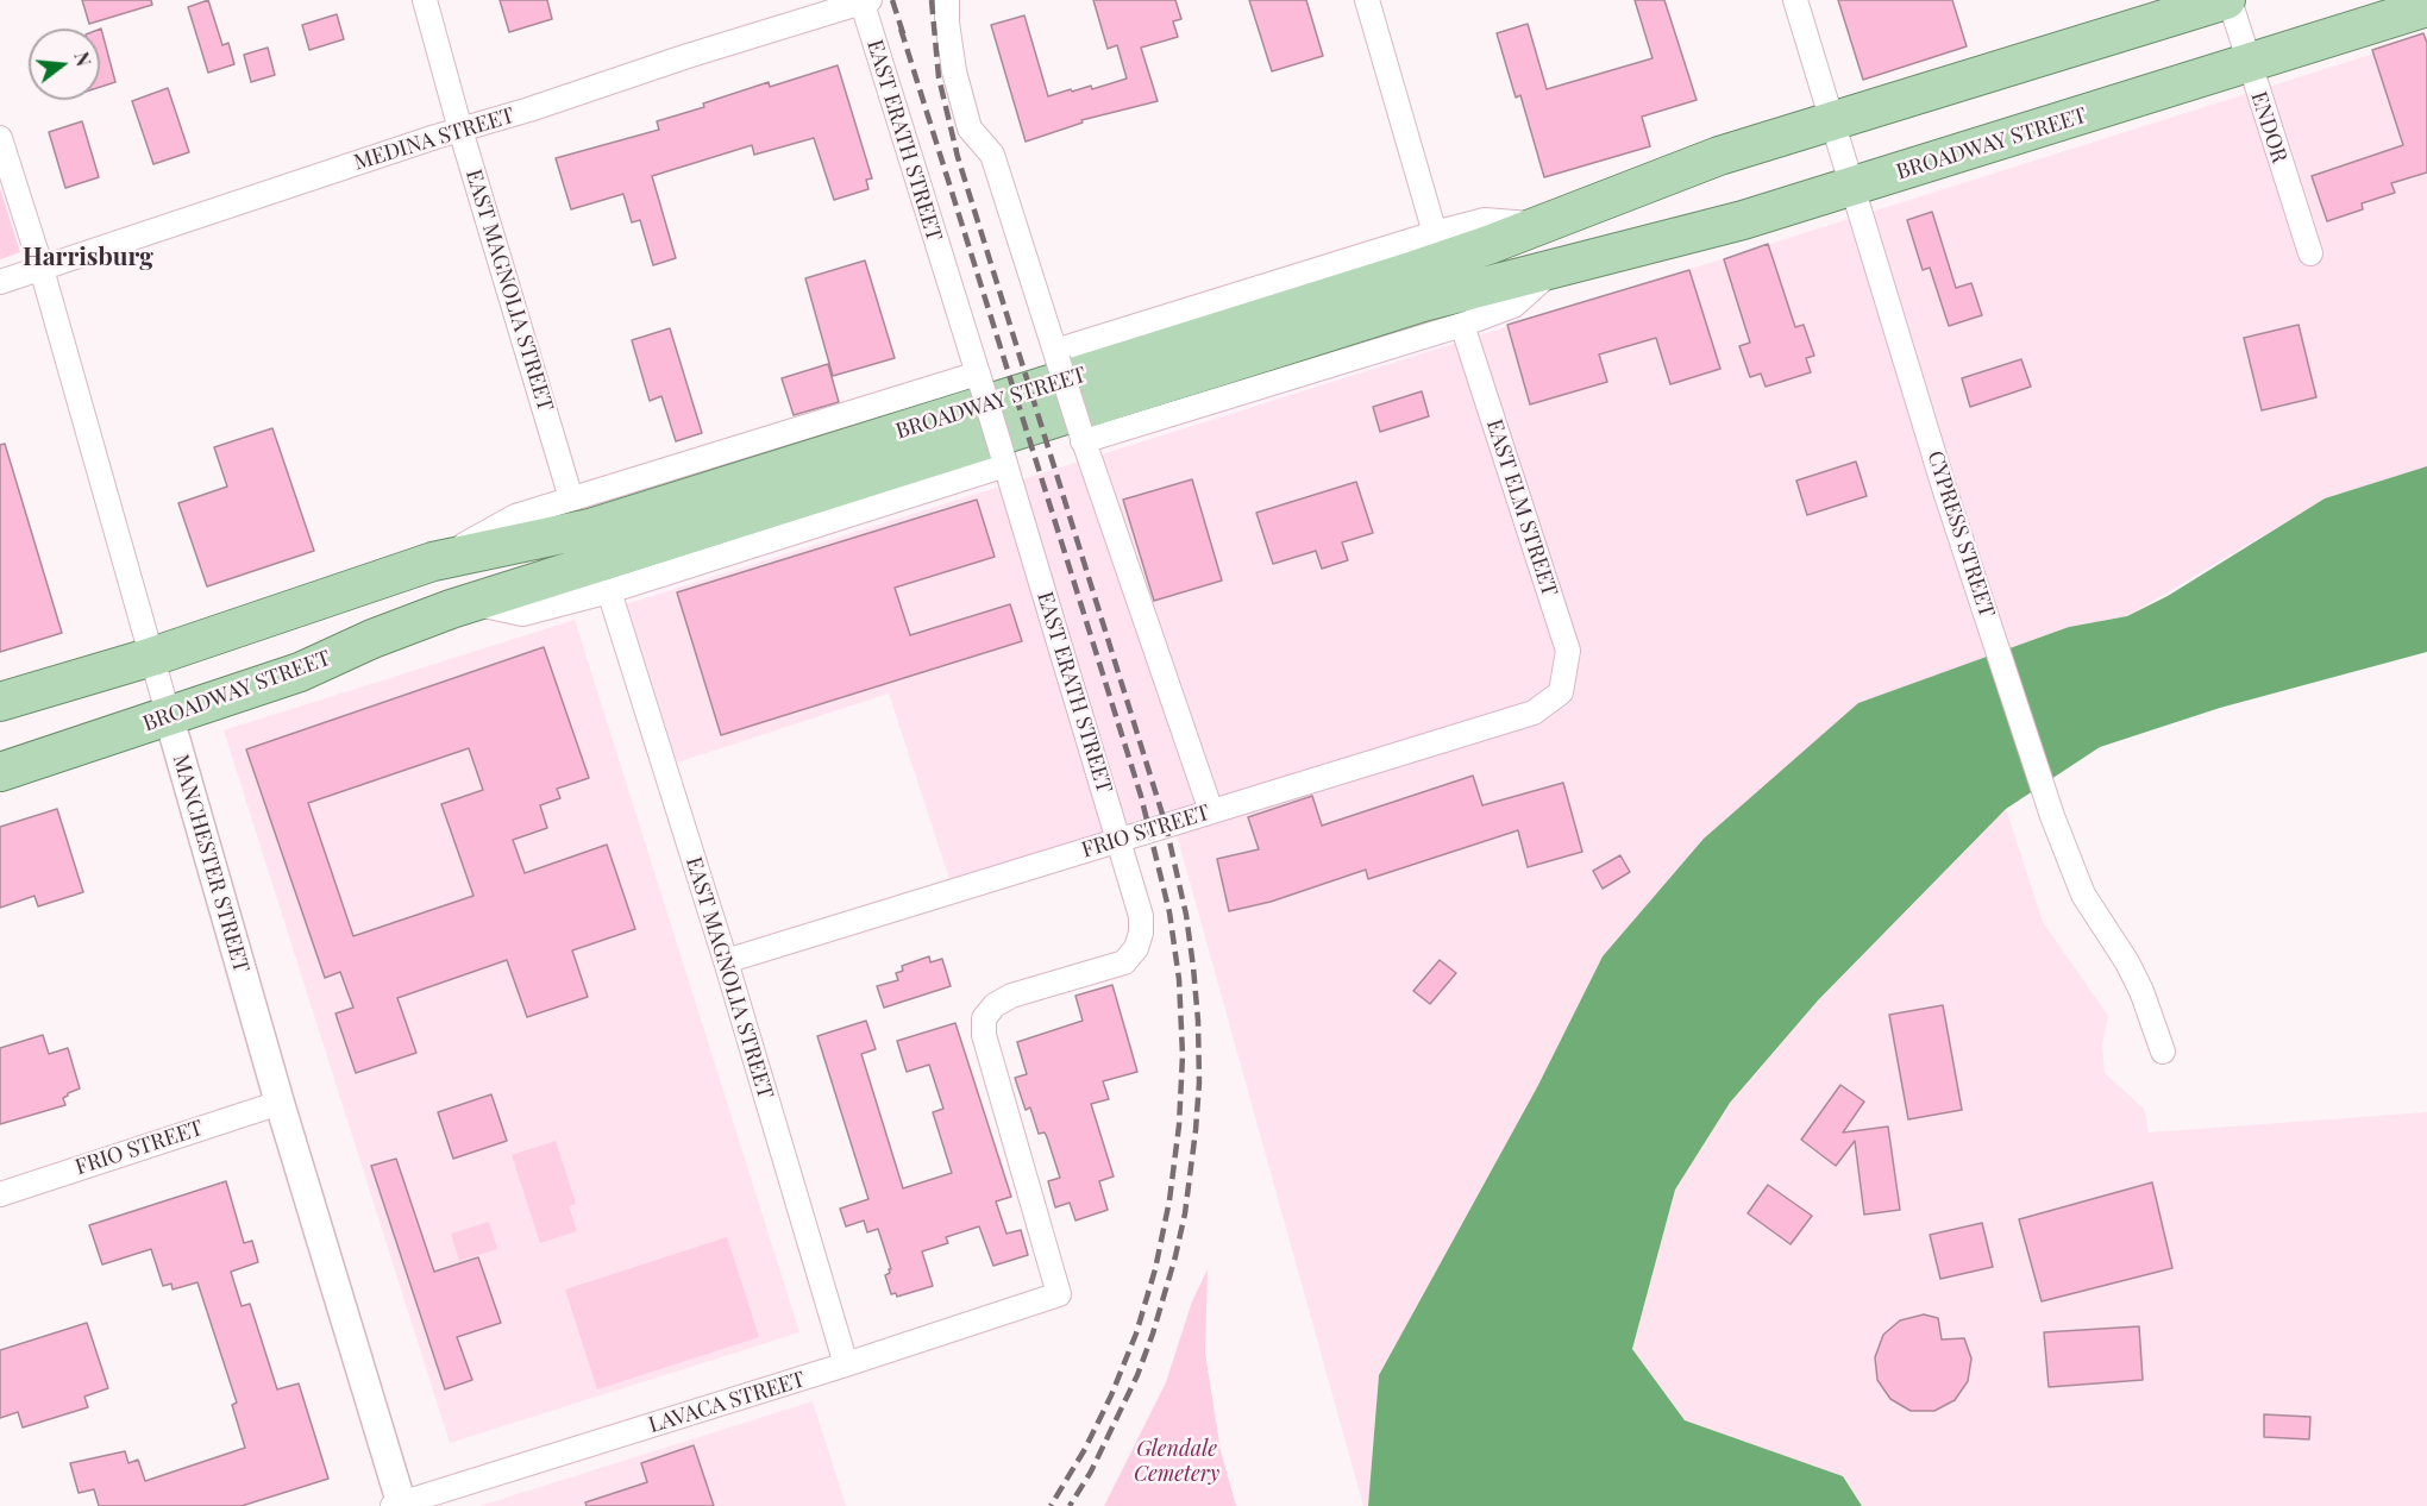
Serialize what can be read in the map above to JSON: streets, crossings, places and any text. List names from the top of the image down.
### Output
{
  "streets": {
    "main road": ["BROADWAY STREET"],
    "street": [
      "ENDOR",
      "MEDINA STREET",
      "EAST ERATH STREET",
      "EAST MAGNOLIA STREET",
      "EAST ELM STREET",
      "CYPRESS STREET",
      "FRIO STREET",
      "MANCHESTER STREET",
      "LAVACA STREET"
    ]
  },
  "crossings": [
    ["ENDOR", "BROADWAY STREET"],
    ["MEDINA STREET", "EAST ERATH STREET"],
    ["MEDINA STREET", "EAST MAGNOLIA STREET"],
    ["MEDINA STREET", "MANCHESTER STREET"],
    ["EAST ERATH STREET", "BROADWAY STREET"],
    ["EAST ERATH STREET", "FRIO STREET"],
    ["EAST ERATH STREET", "LAVACA STREET"],
    ["BROADWAY STREET", "EAST MAGNOLIA STREET"],
    ["BROADWAY STREET", "CYPRESS STREET"],
    ["BROADWAY STREET", "MANCHESTER STREET"],
    ["EAST MAGNOLIA STREET", "FRIO STREET"],
    ["EAST MAGNOLIA STREET", "LAVACA STREET"],
    ["EAST ELM STREET", "FRIO STREET"],
    ["FRIO STREET", "MANCHESTER STREET"],
    ["MANCHESTER STREET", "LAVACA STREET"]
  ],
  "districts": ["Harrisburg"],
  "parks": ["Glendale Cemetery"],
  "north": "right"
}
